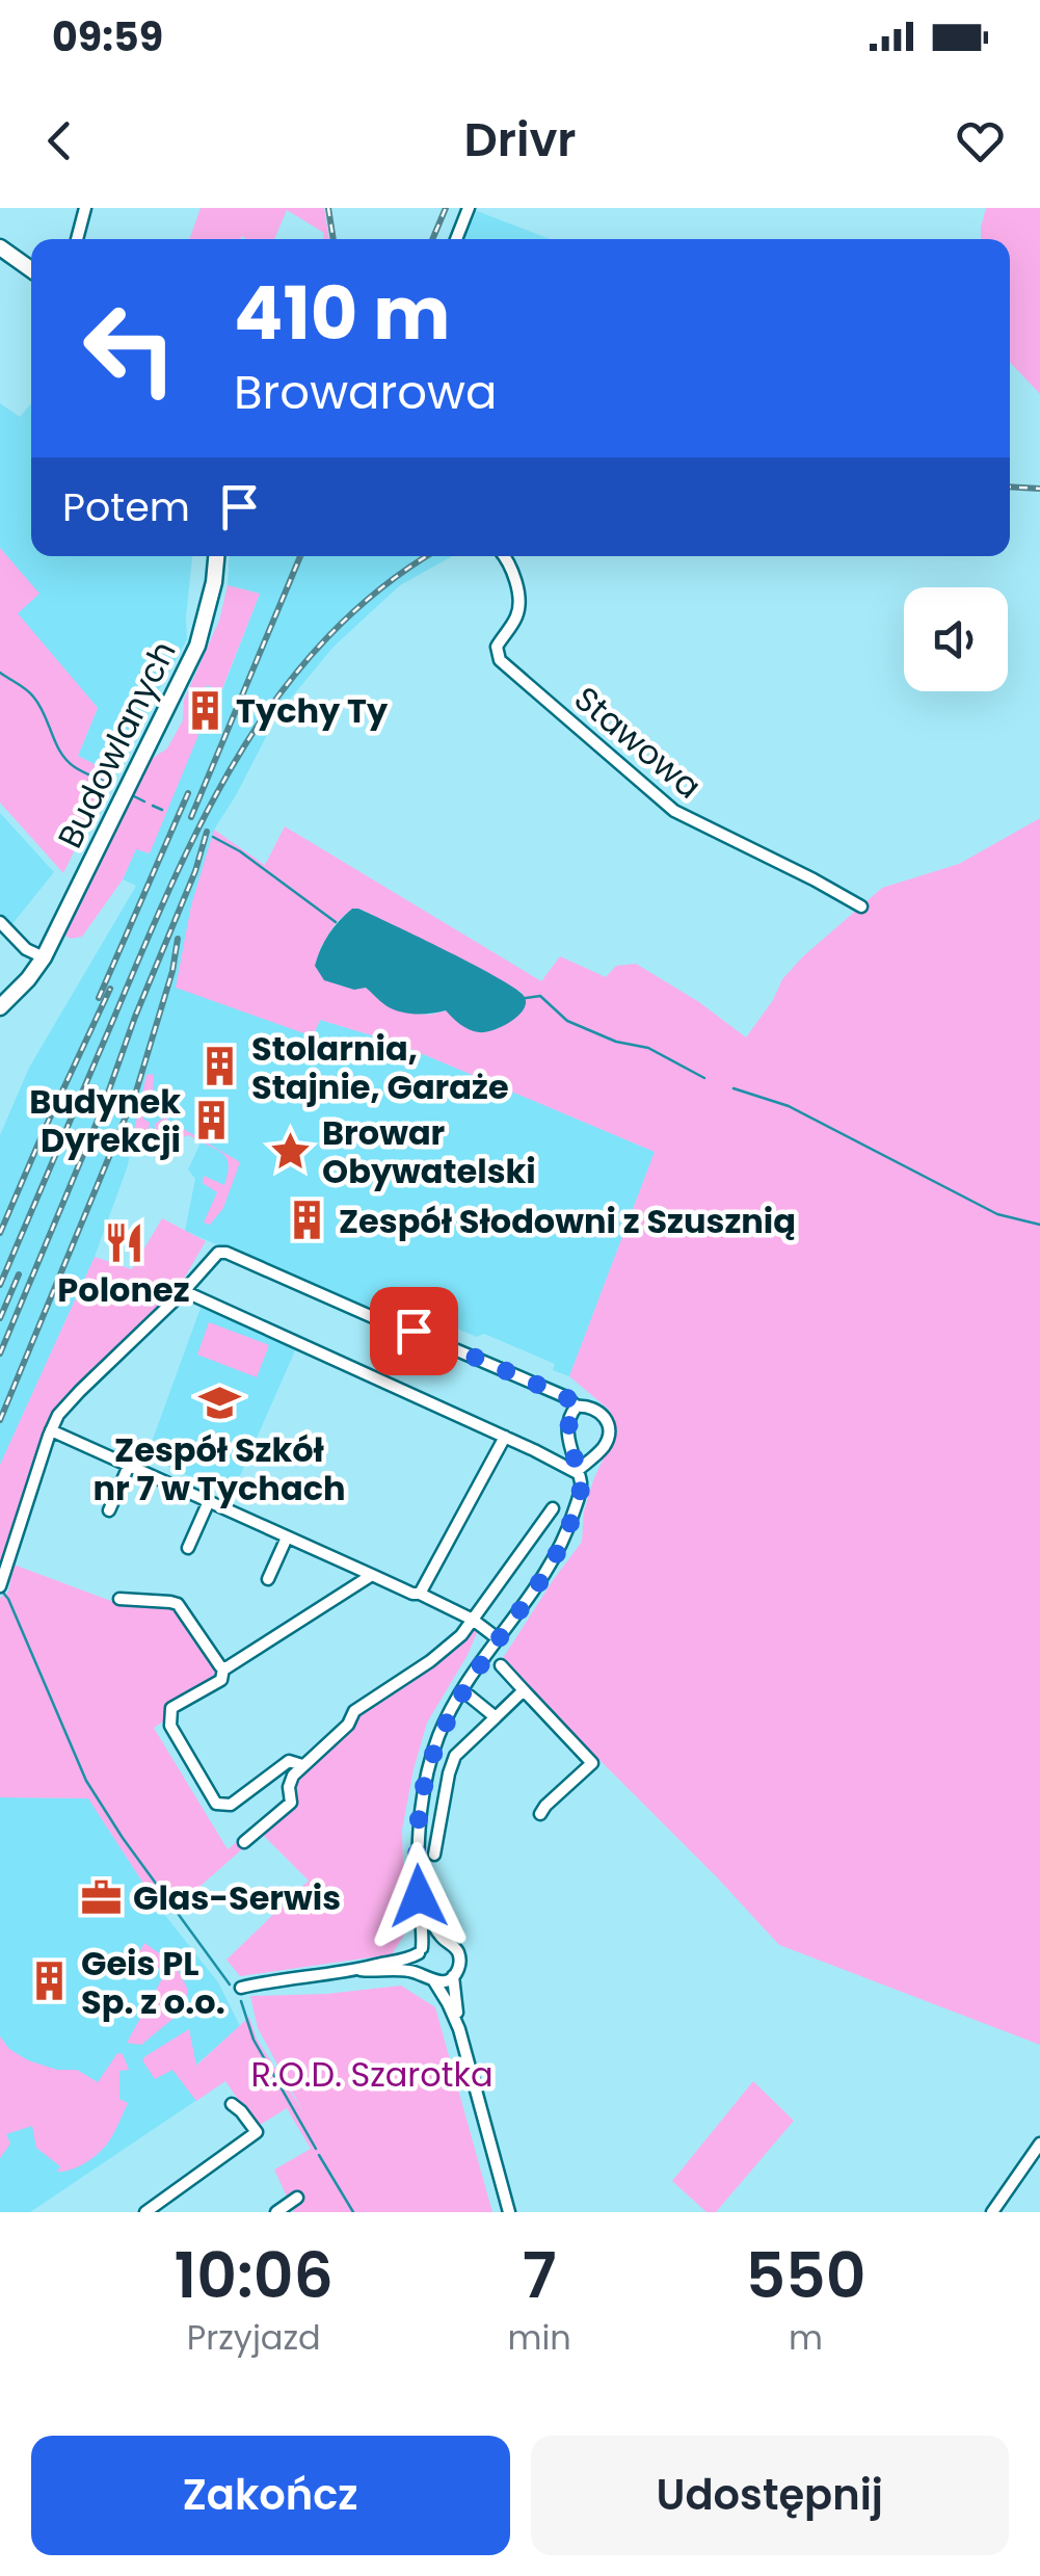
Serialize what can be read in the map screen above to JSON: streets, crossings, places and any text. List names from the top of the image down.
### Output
{
  "streets": {
    "street": ["Stawowa", "Budowlanych"]
  },
  "parks": ["R.O.D. Szarotka"],
  "places": {
    "building": [
      "Tychy Ty",
      "Stolarnia, Stajnie, Garaże",
      "Budynek Dyrekcji",
      "Zespół Słodowni z Szusznią",
      "Geis PL Sp. z o.o."
    ],
    "place": ["Browar Obywatelski"],
    "restaurant": ["Polonez"],
    "school or university": ["Zespół Szkół nr 7 w Tychach"],
    "office": ["Glas-Serwis"]
  },
  "page": {
    "status": "09:59",
    "header": "Drivr",
    "turn": ["410 m", "Browarowa"],
    "then": "Potem",
    "eta": [
      "10:06",
      "Przyjazd",
      "7",
      "min",
      "550",
      "m"
    ],
    "buttons": ["Zakończ", "Udostępnij"]
  }
}
